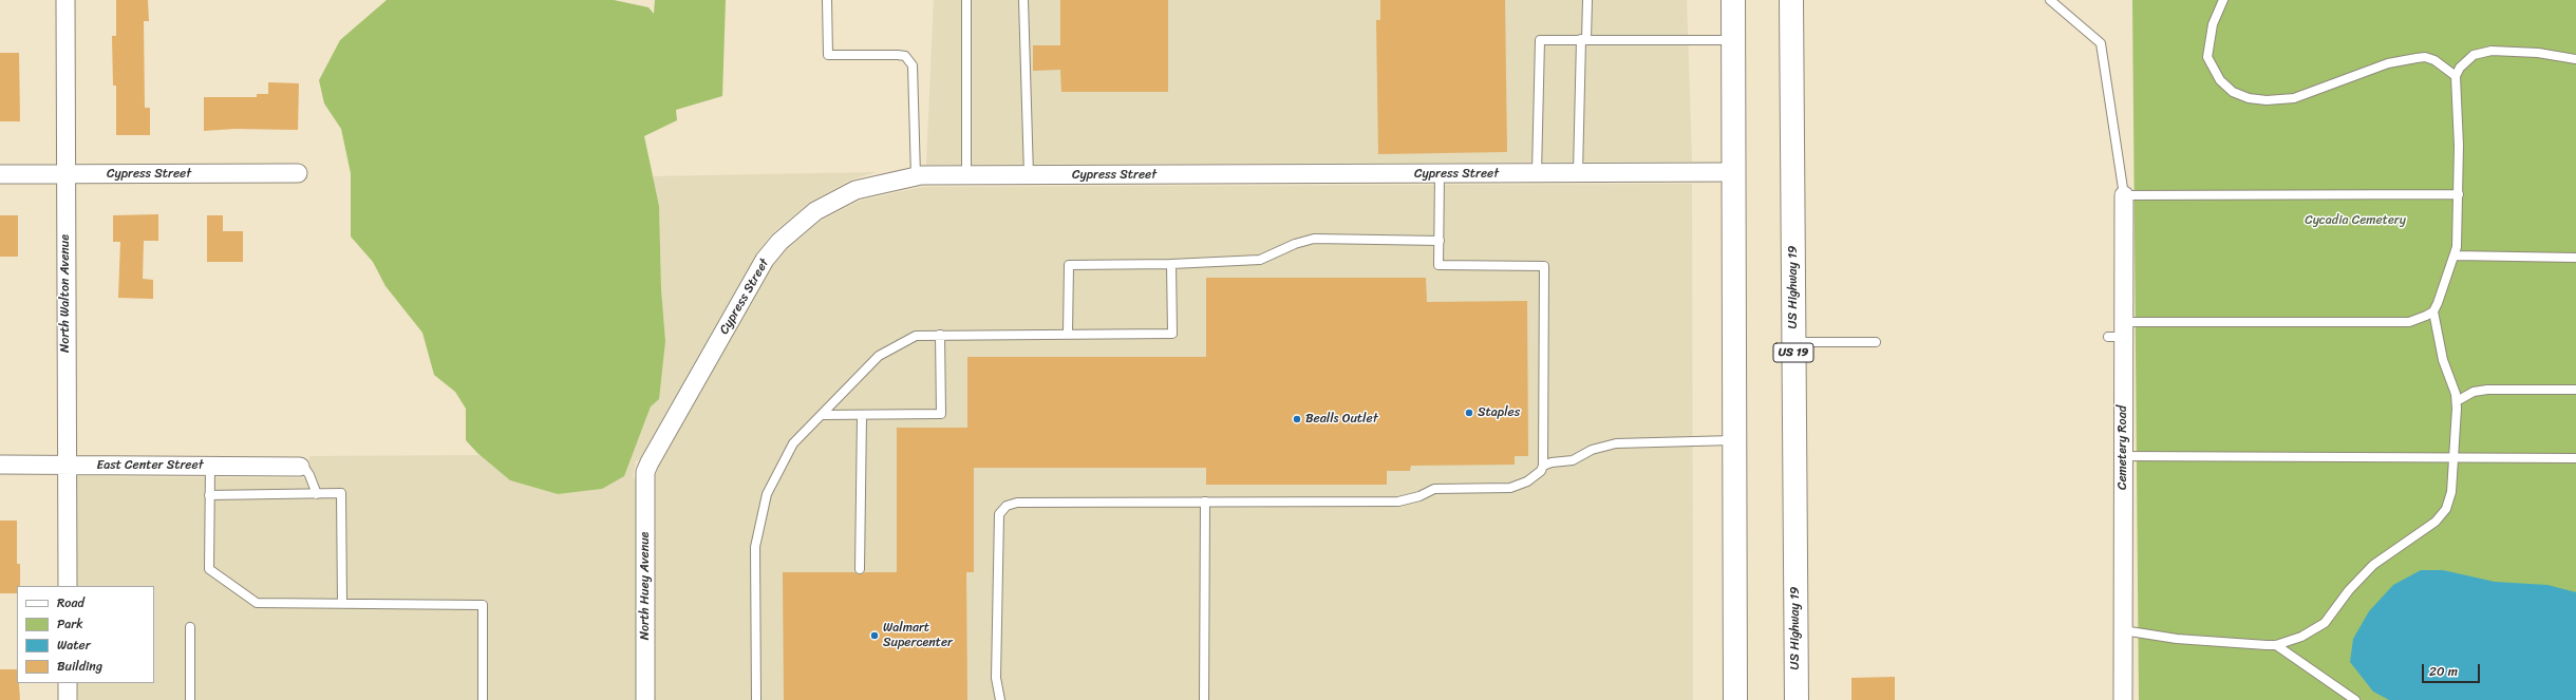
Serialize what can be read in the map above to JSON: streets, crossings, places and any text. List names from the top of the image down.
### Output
{
  "streets": {
    "highway": ["US Highway 19", "US 19"],
    "street": [
      "Cypress Street",
      "North Walton Avenue",
      "Cemetery Road",
      "East Center Street",
      "North Huey Avenue"
    ]
  },
  "crossings": [
    ["Cypress Street", "North Walton Avenue"],
    ["Cypress Street", "North Huey Avenue"],
    ["North Walton Avenue", "East Center Street"]
  ],
  "parks": ["Cycadia Cemetery"],
  "places": ["Staples", "Bealls Outlet", "Walmart Supercenter"],
  "legend": [
    "Road",
    "Park",
    "Water",
    "Building"
  ],
  "scale_bar": "20 m"
}
